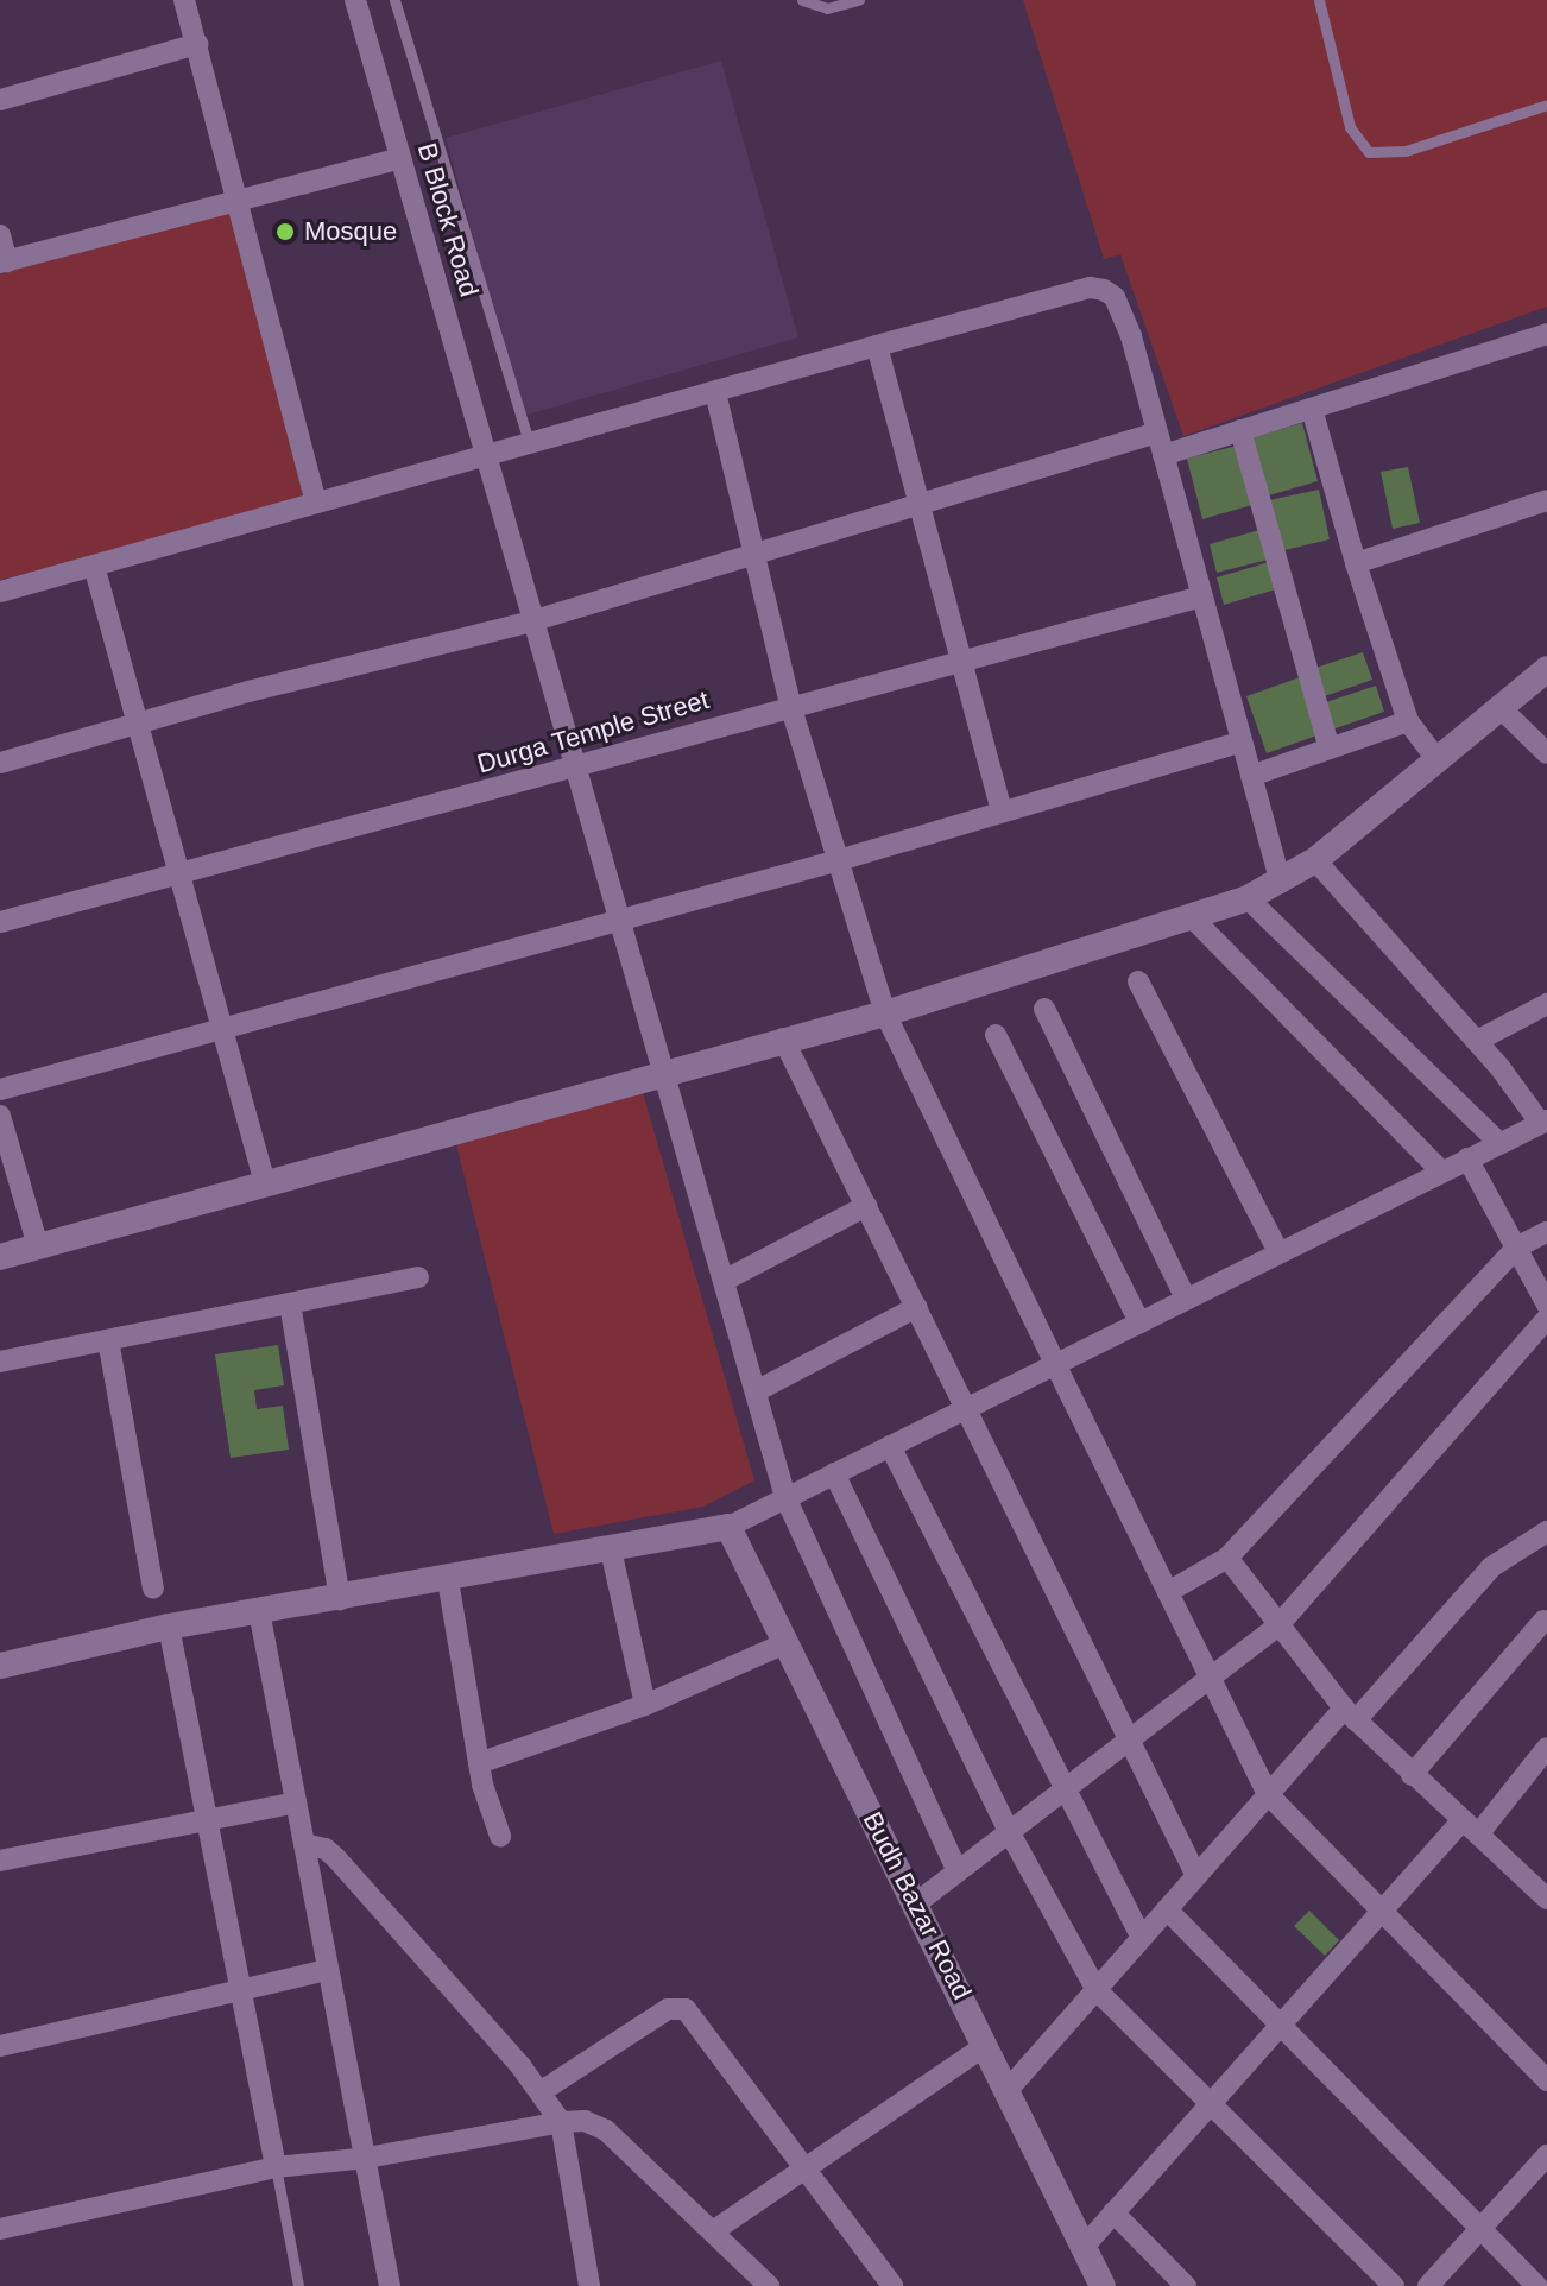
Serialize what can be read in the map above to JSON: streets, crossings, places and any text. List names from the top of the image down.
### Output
{
  "streets": {
    "street": ["B Block Road", "Durga Temple Street", "Budh Bazar Road"]
  },
  "crossings": [
    ["B Block Road", "Durga Temple Street"]
  ],
  "places": ["Mosque"]
}
